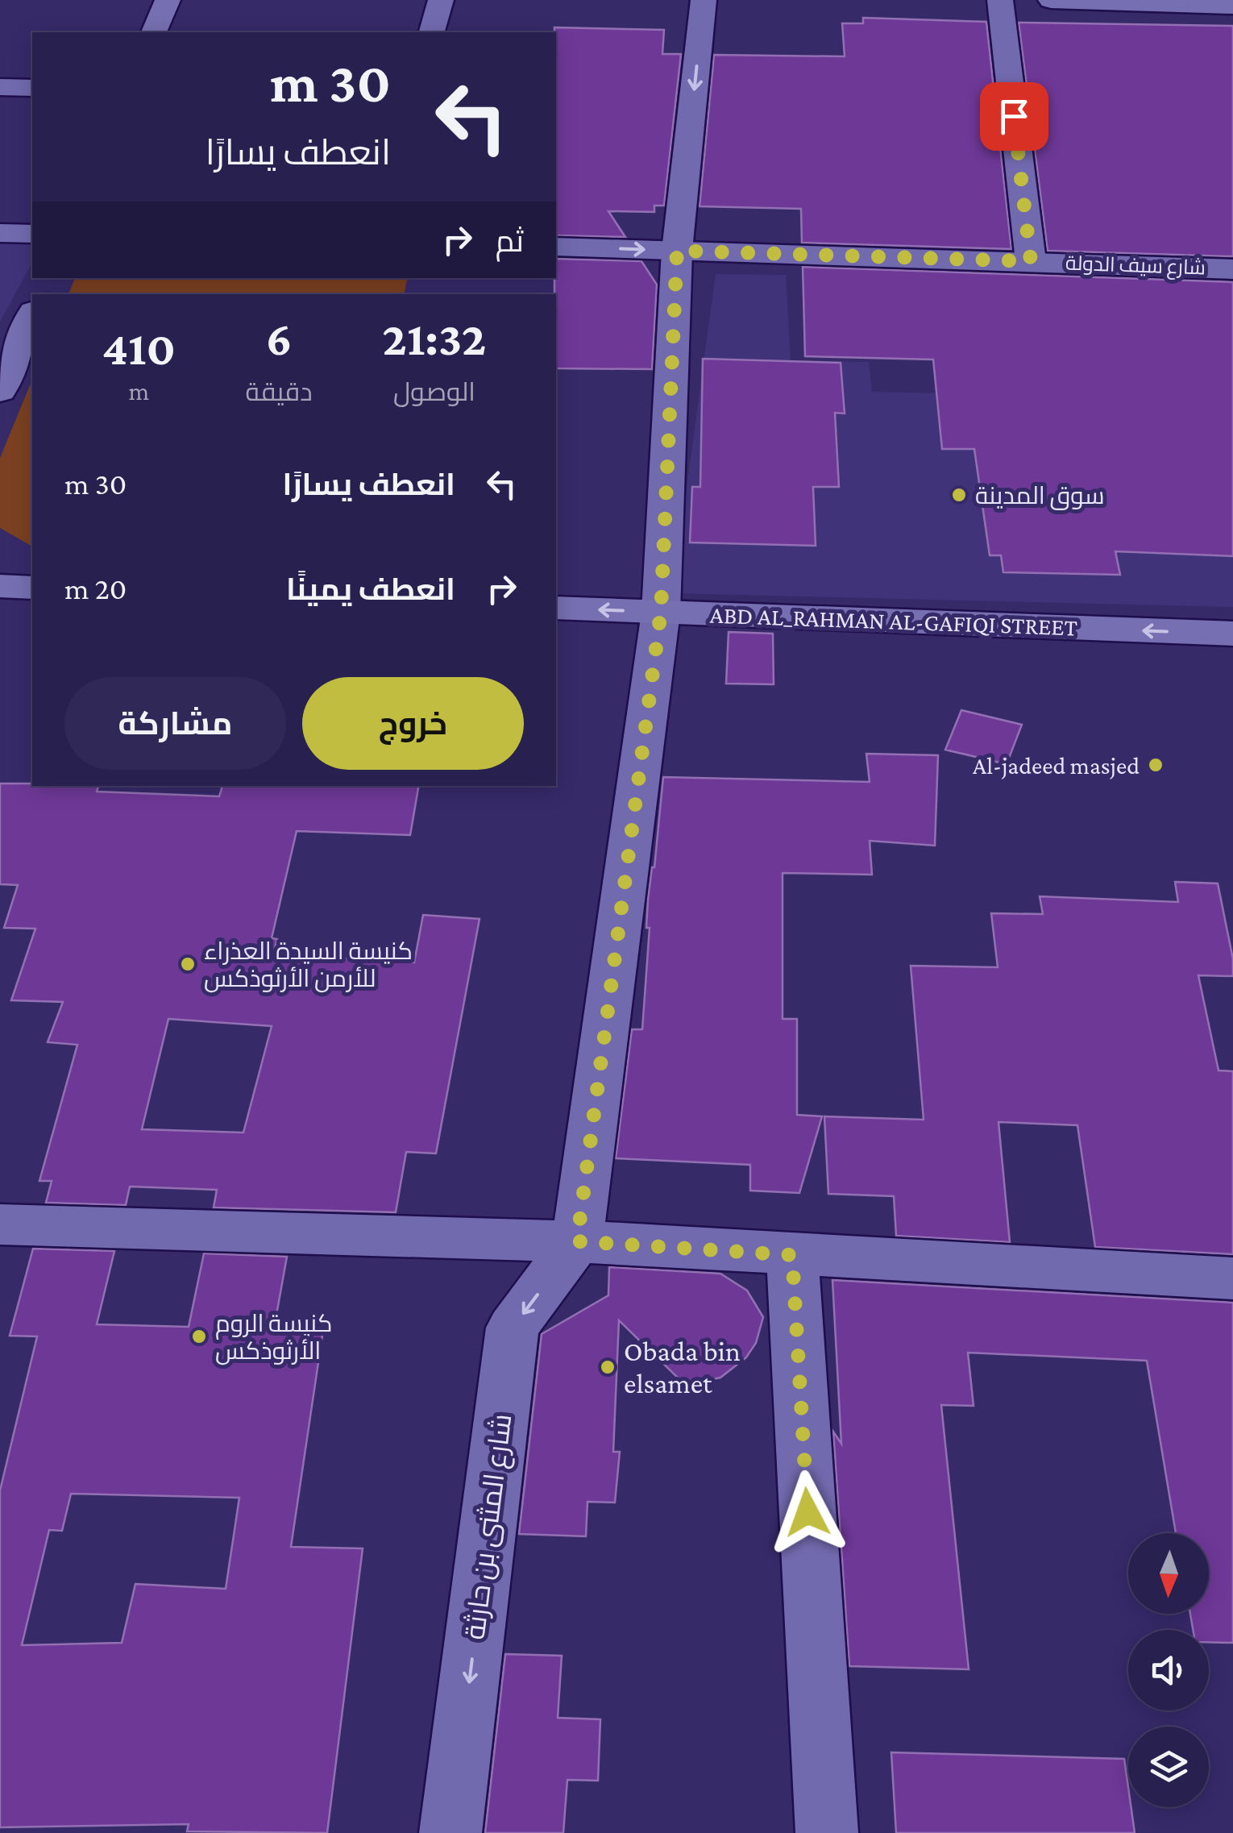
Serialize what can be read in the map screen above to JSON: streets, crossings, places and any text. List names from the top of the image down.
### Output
{
  "streets": {
    "main road": ["ABD AL_RAHMAN AL-GAFIQI STREET"],
    "street": ["شارع سيف الدولة", "شارع المثنى بن حارثة"]
  },
  "one_way": ["ABD AL_RAHMAN AL-GAFIQI STREET"],
  "places": [
    "سوق المدينة",
    "Al-jadeed masjed",
    "كنيسة السيدة العذراء للأرمن الأرثوذكس",
    "كنيسة الروم الأرثوذكس",
    "Obada bin elsamet"
  ],
  "north": "bottom",
  "page": {
    "turn": ["30 m", "انعطف يسارًا"],
    "then": "ثم",
    "eta": [
      "21:32",
      "الوصول",
      "6",
      "دقيقة",
      "410",
      "m"
    ],
    "list": [
      {
        "name": "انعطف يسارًا",
        "value": "30 m"
      },
      {
        "name": "انعطف يمينًا",
        "value": "20 m"
      }
    ],
    "buttons": ["خروج", "مشاركة"]
  }
}
